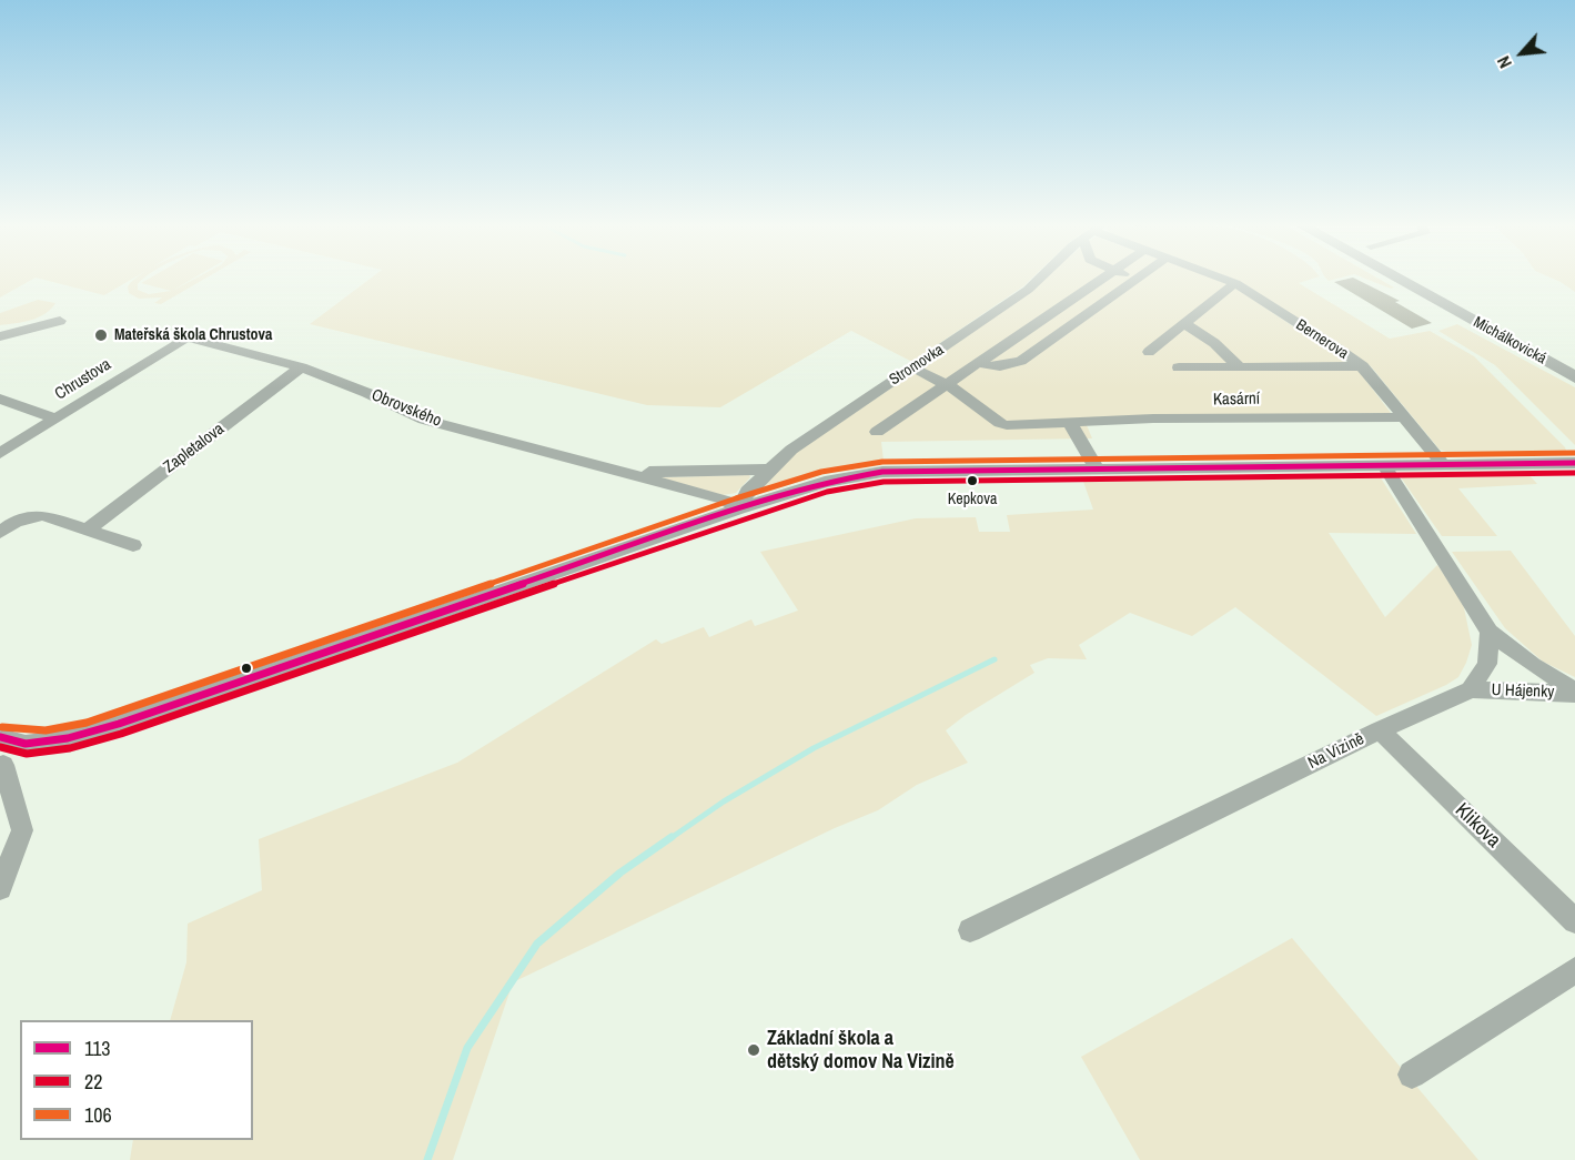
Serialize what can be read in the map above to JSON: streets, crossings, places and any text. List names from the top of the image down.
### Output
{
  "streets": {
    "street": [
      "Bernerova",
      "Michálkovická",
      "Stromovka",
      "Chrustova",
      "Kasární",
      "Obrovského",
      "Zapletalova",
      "U Hájenky",
      "Na Vizině",
      "Klikova"
    ]
  },
  "crossings": [
    ["Bernerova", "Kasární"],
    ["Stromovka", "Obrovského"],
    ["Chrustova", "Obrovského"],
    ["Obrovského", "Zapletalova"],
    ["U Hájenky", "Na Vizině"],
    ["Na Vizině", "Klikova"]
  ],
  "places": ["Mateřská škola Chrustova", "Kepkova", "Základní škola a dětský domov Na Vizině"],
  "lines": ["transit line 106", "transit line 113", "transit line 22"],
  "legend": ["113", "22", "106"],
  "north": "bottom left"
}
